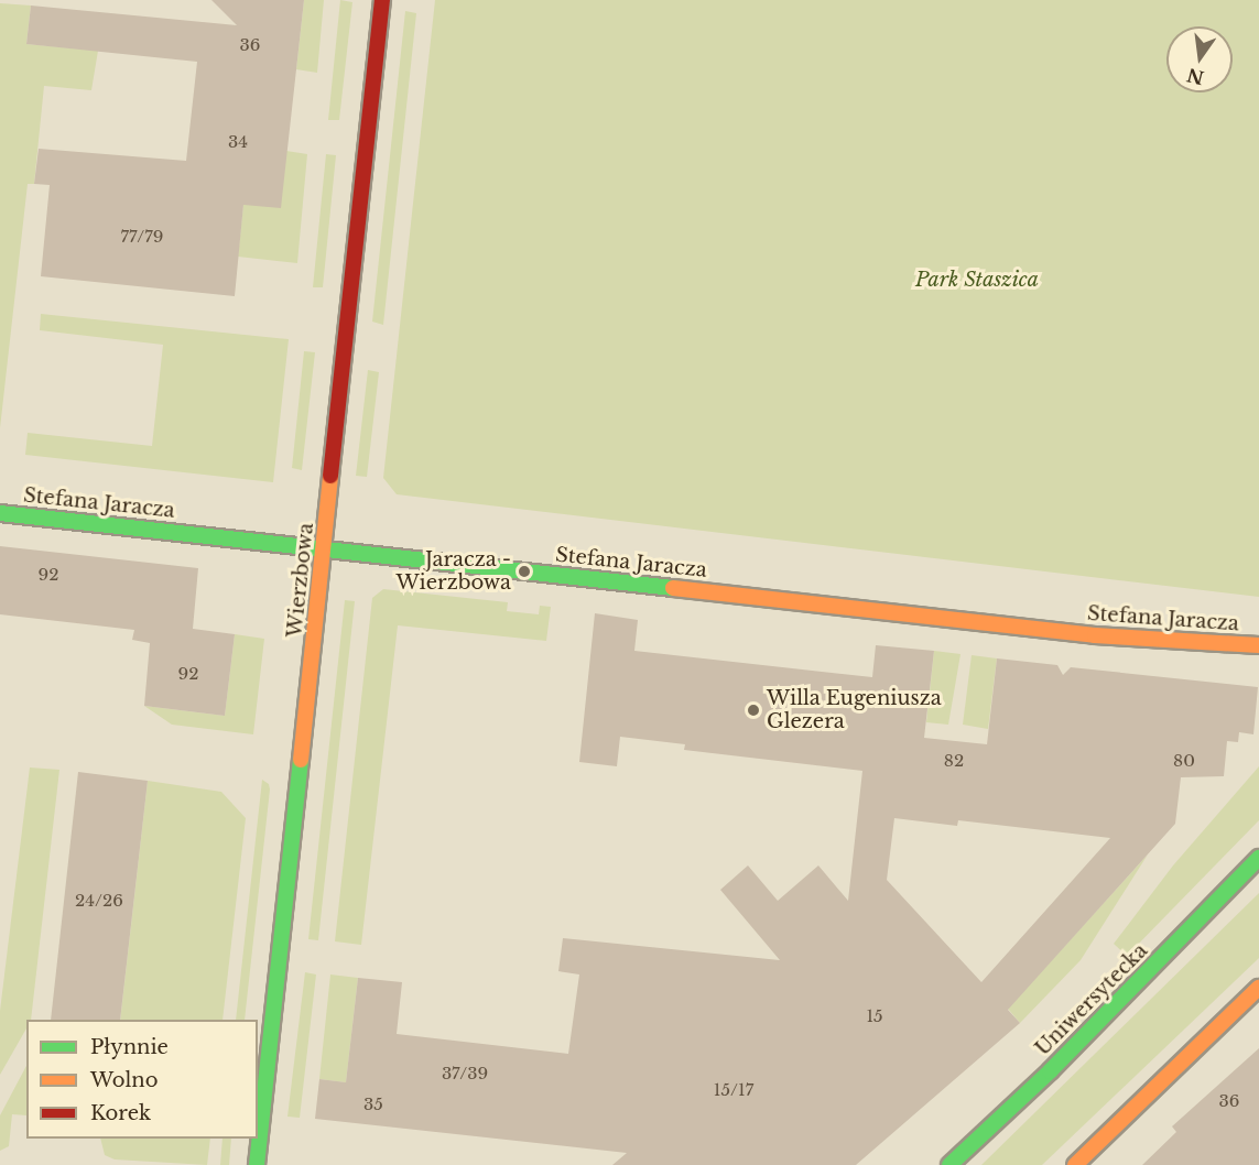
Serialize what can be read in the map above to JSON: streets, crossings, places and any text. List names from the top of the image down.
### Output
{
  "streets": {
    "street": ["Stefana Jaracza", "Wierzbowa", "Uniwersytecka"]
  },
  "crossings": [
    ["Stefana Jaracza", "Wierzbowa"]
  ],
  "parks": ["Park Staszica"],
  "places": ["Jaracza - Wierzbowa", "Willa Eugeniusza Glezera"],
  "house_numbers": [
    "36",
    "34",
    "77/79",
    "92",
    "92",
    "82",
    "80",
    "24/26",
    "15",
    "37/39",
    "15/17",
    "36",
    "35"
  ],
  "legend": ["Płynnie", "Wolno", "Korek"],
  "north": "bottom"
}
